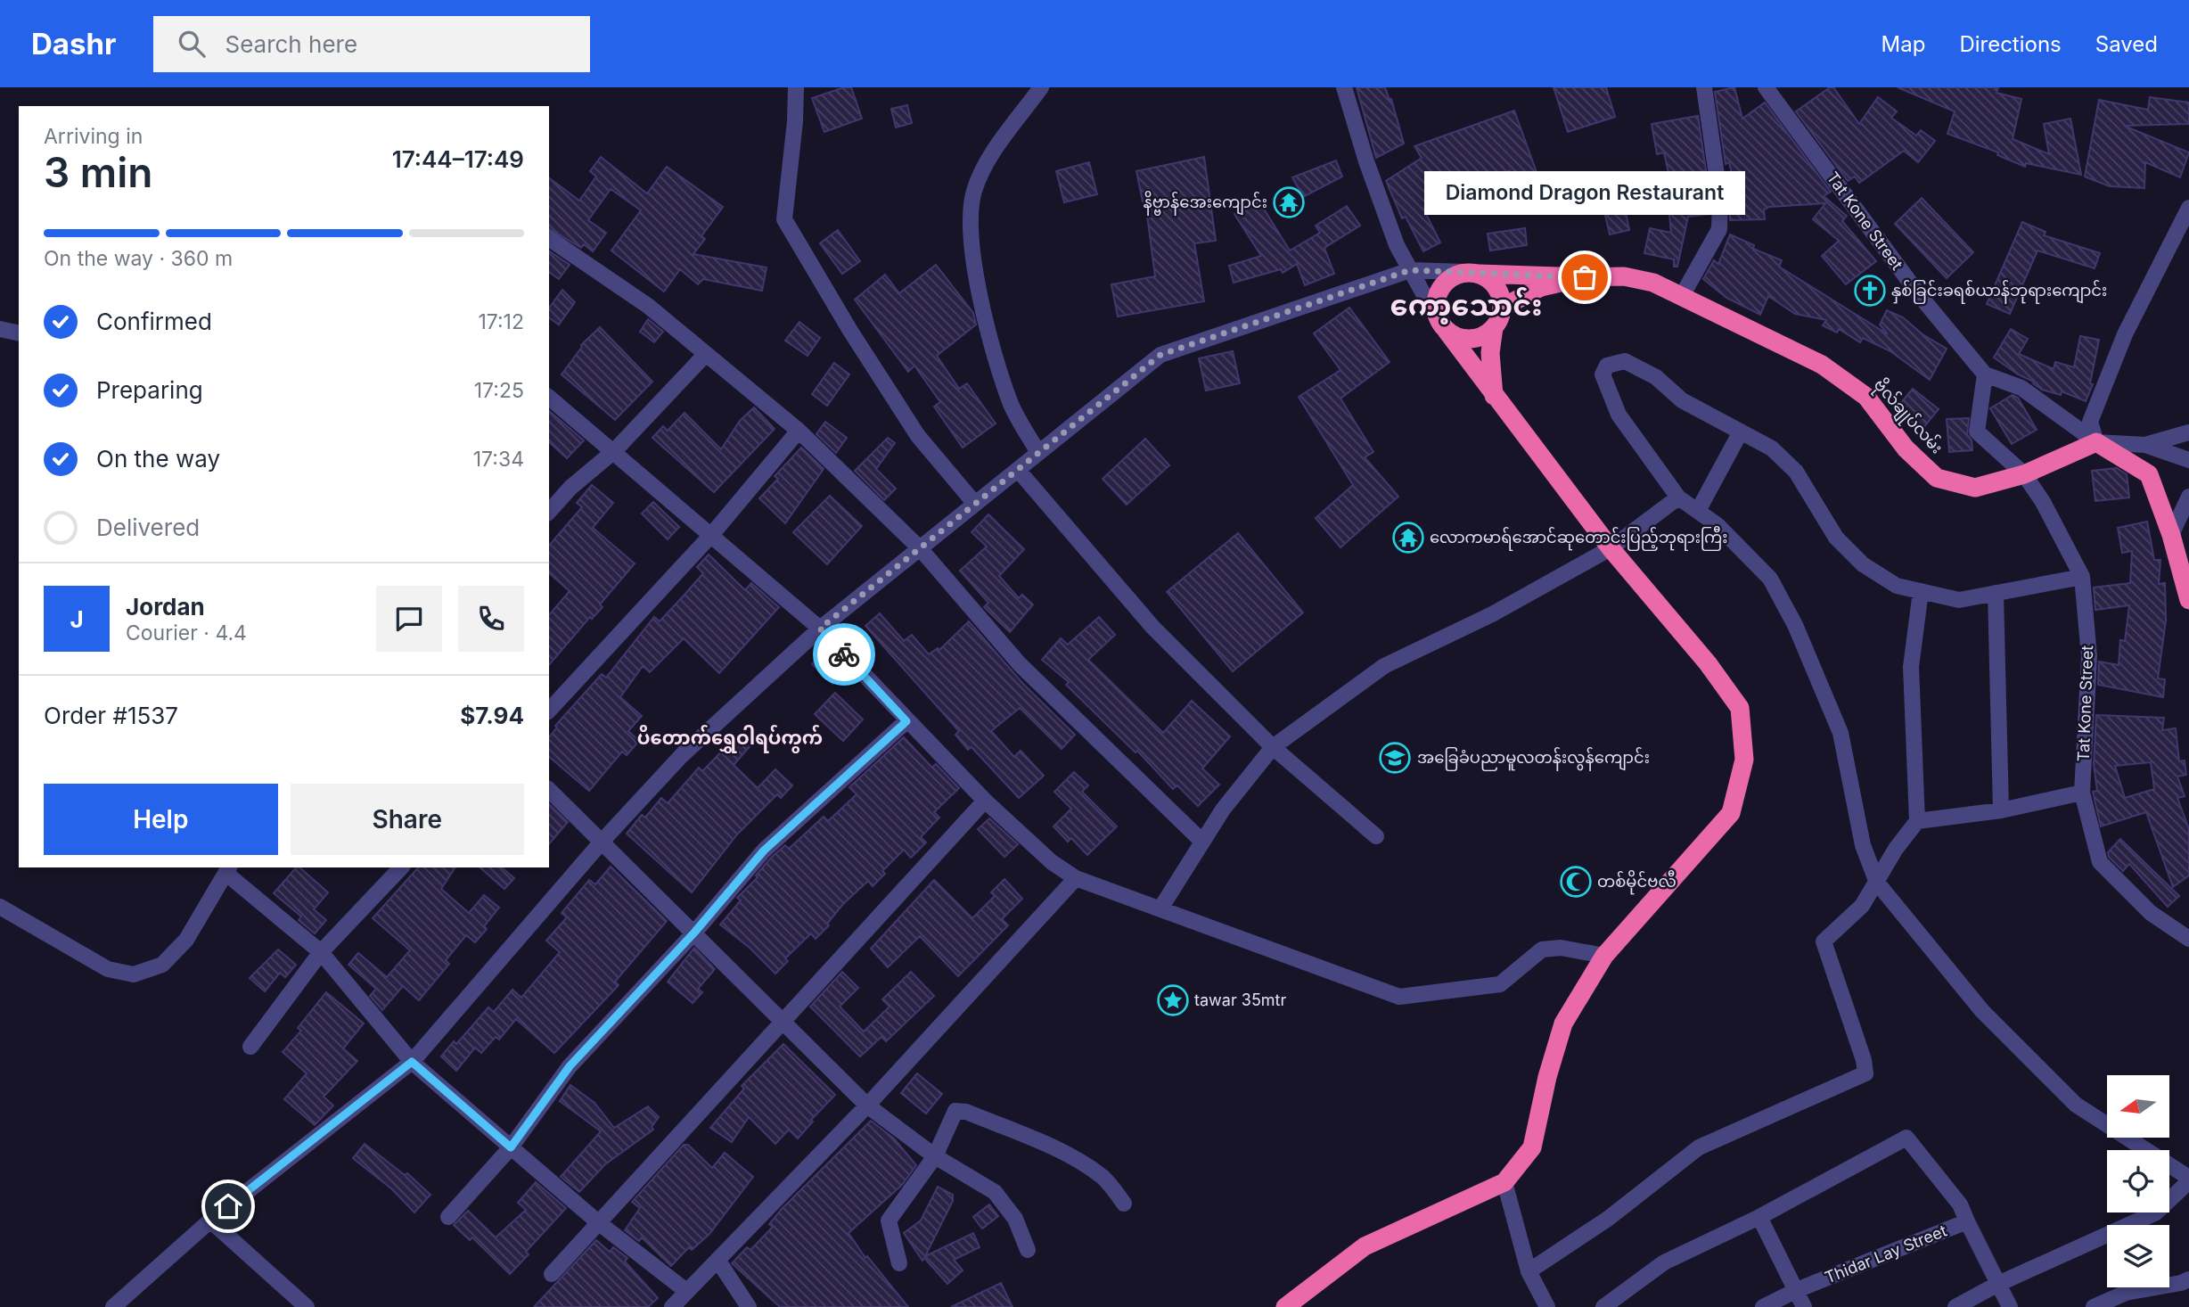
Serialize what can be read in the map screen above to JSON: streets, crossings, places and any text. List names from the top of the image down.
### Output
{
  "streets": {
    "highway": ["ဗိုလ်ချုပ်လမ်း"],
    "street": ["Tat Kone Street", "Thidar Lay Street"]
  },
  "crossings": [
    ["Tat Kone Street", "ဗိုလ်ချုပ်လမ်း"]
  ],
  "districts": ["ကော့သောင်း", "ပိတောက်ရွှေဝါရပ်ကွက်"],
  "places": {
    "temple": ["နိဗ္ဗာန်အေးကျောင်း", "လောကမာရ်အောင်ဆုတောင်းပြည့်ဘုရားကြီး"],
    "other": ["Diamond Dragon Restaurant"],
    "church": ["နှစ်ခြင်းခရစ်ယာန်ဘုရားကျောင်း"],
    "school or university": ["အခြေခံပညာမူလတန်းလွန်ကျောင်း"],
    "mosque": ["တစ်မိုင်ဗလီ"],
    "place": ["tawar 35mtr"]
  },
  "north": "left",
  "page": {
    "header": "Dashr",
    "search": "Search here",
    "nav": ["Map", "Directions", "Saved"],
    "heading": ["3 min", "Arriving in", "17:44–17:49"],
    "panel": [
      "Jordan",
      "Courier · 4.4",
      "Order #1537",
      "$7.94"
    ],
    "bubble": "Diamond Dragon Restaurant",
    "bar": "On the way · 360 m",
    "list": [
      ["Confirmed", "17:12"],
      ["Preparing", "17:25"],
      ["On the way", "17:34"],
      "Delivered"
    ],
    "round": "J",
    "buttons": ["Help", "Share"]
  }
}
